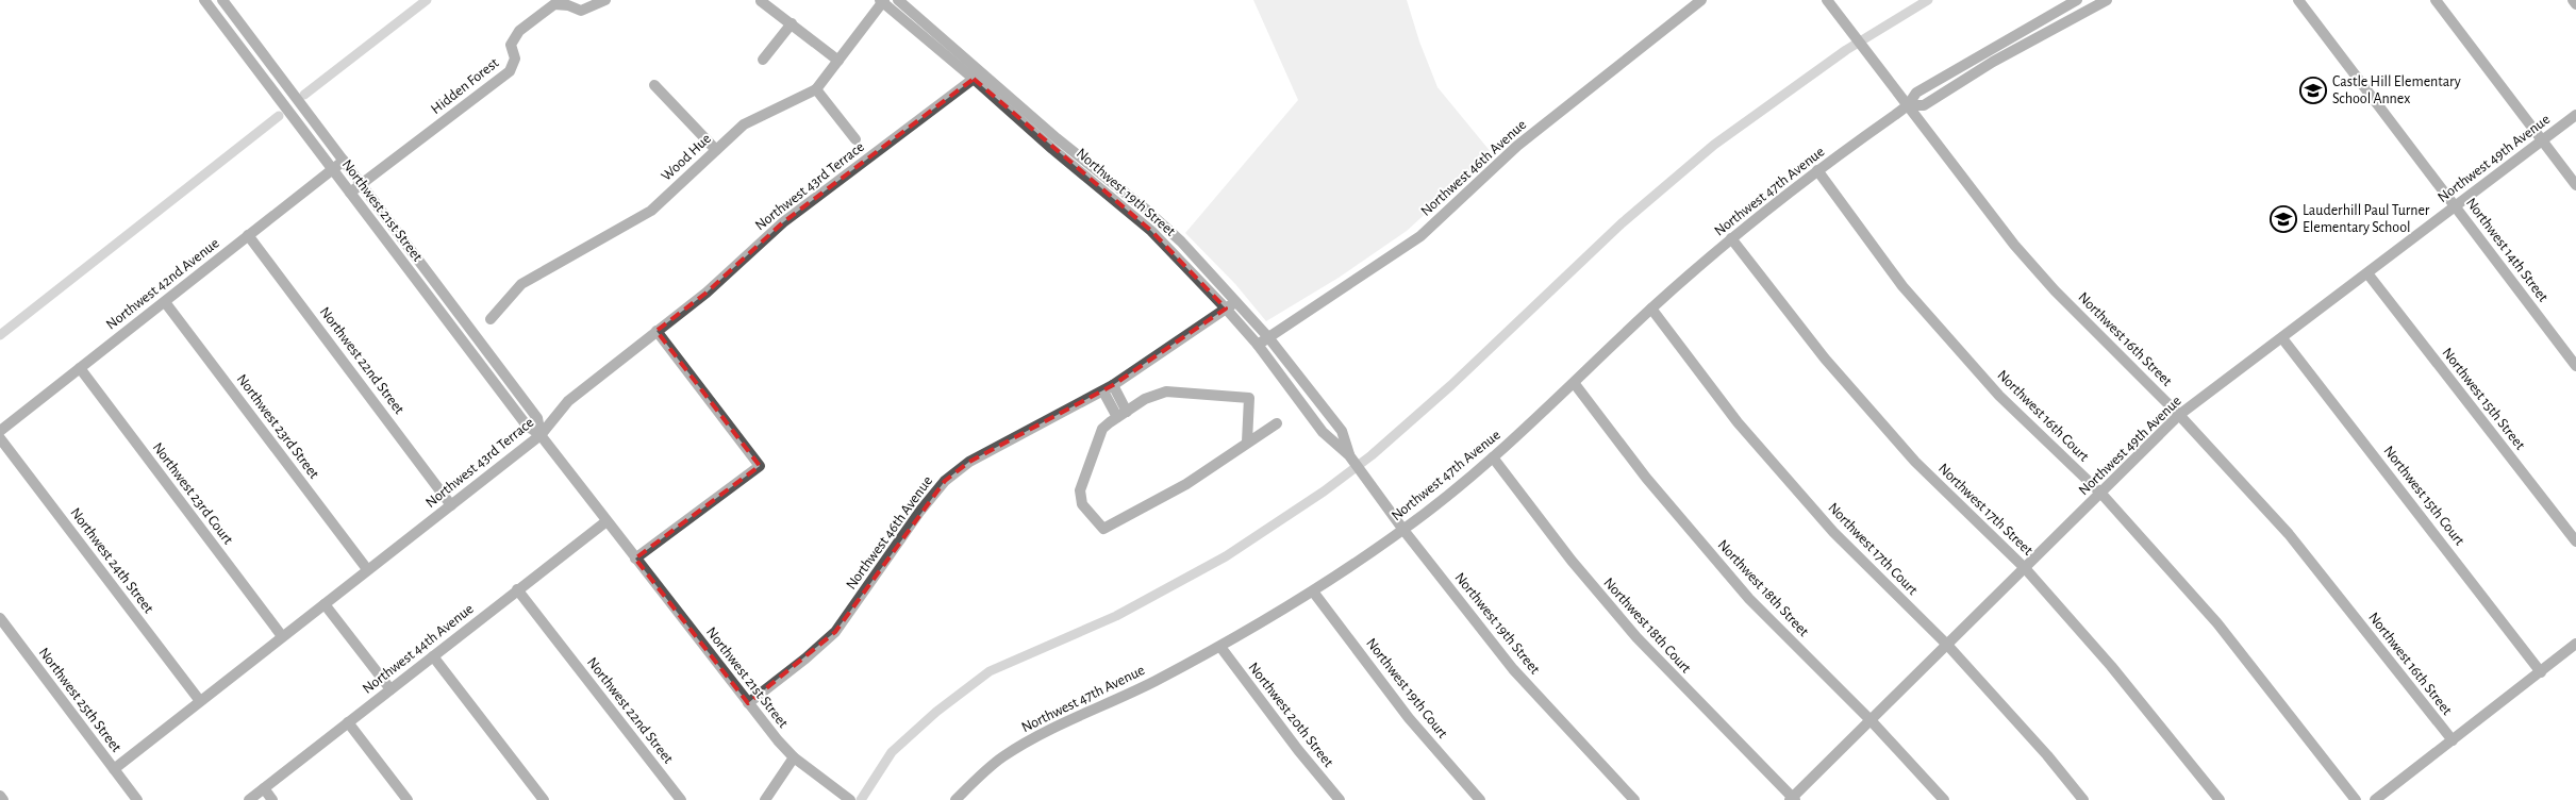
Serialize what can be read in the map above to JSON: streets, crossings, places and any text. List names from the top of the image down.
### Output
{
  "streets": {
    "street": [
      "Hidden Forest",
      "Wood Hue",
      "Northwest 49th Avenue",
      "Northwest 46th Avenue",
      "Northwest 43rd Terrace",
      "Northwest 47th Avenue",
      "Northwest 19th Street",
      "Northwest 21st Street",
      "Northwest 14th Street",
      "Northwest 42nd Avenue",
      "Northwest 16th Street",
      "Northwest 22nd Street",
      "Northwest 15th Street",
      "Northwest 16th Court",
      "Northwest 23rd Street",
      "Northwest 23rd Court",
      "Northwest 15th Court",
      "Northwest 17th Street",
      "Northwest 17th Court",
      "Northwest 24th Street",
      "Northwest 18th Street",
      "Northwest 18th Court",
      "Northwest 44th Avenue",
      "Northwest 19th Court",
      "Northwest 25th Street",
      "Northwest 20th Street"
    ]
  },
  "crossings": [
    ["Hidden Forest", "Northwest 21st Street"],
    ["Wood Hue", "Northwest 19th Street"],
    ["Northwest 49th Avenue", "Northwest 14th Street"],
    ["Northwest 49th Avenue", "Northwest 16th Street"],
    ["Northwest 49th Avenue", "Northwest 15th Street"],
    ["Northwest 49th Avenue", "Northwest 16th Court"],
    ["Northwest 49th Avenue", "Northwest 15th Court"],
    ["Northwest 49th Avenue", "Northwest 17th Street"],
    ["Northwest 49th Avenue", "Northwest 17th Court"],
    ["Northwest 49th Avenue", "Northwest 18th Street"],
    ["Northwest 49th Avenue", "Northwest 18th Court"],
    ["Northwest 46th Avenue", "Northwest 19th Street"],
    ["Northwest 46th Avenue", "Northwest 21st Street"],
    ["Northwest 43rd Terrace", "Northwest 19th Street"],
    ["Northwest 43rd Terrace", "Northwest 21st Street"],
    ["Northwest 43rd Terrace", "Northwest 22nd Street"],
    ["Northwest 43rd Terrace", "Northwest 23rd Street"],
    ["Northwest 43rd Terrace", "Northwest 23rd Court"],
    ["Northwest 43rd Terrace", "Northwest 24th Street"],
    ["Northwest 43rd Terrace", "Northwest 25th Street"],
    ["Northwest 47th Avenue", "Northwest 19th Street"],
    ["Northwest 47th Avenue", "Northwest 16th Street"],
    ["Northwest 47th Avenue", "Northwest 16th Court"],
    ["Northwest 47th Avenue", "Northwest 17th Street"],
    ["Northwest 47th Avenue", "Northwest 17th Court"],
    ["Northwest 47th Avenue", "Northwest 18th Street"],
    ["Northwest 47th Avenue", "Northwest 18th Court"],
    ["Northwest 47th Avenue", "Northwest 19th Court"],
    ["Northwest 47th Avenue", "Northwest 20th Street"],
    ["Northwest 21st Street", "Northwest 42nd Avenue"],
    ["Northwest 21st Street", "Northwest 44th Avenue"],
    ["Northwest 42nd Avenue", "Northwest 22nd Street"],
    ["Northwest 42nd Avenue", "Northwest 23rd Street"],
    ["Northwest 42nd Avenue", "Northwest 23rd Court"],
    ["Northwest 22nd Street", "Northwest 44th Avenue"]
  ],
  "places": {
    "school or university": ["Castle Hill Elementary School Annex", "Lauderhill Paul Turner Elementary School"]
  }
}
